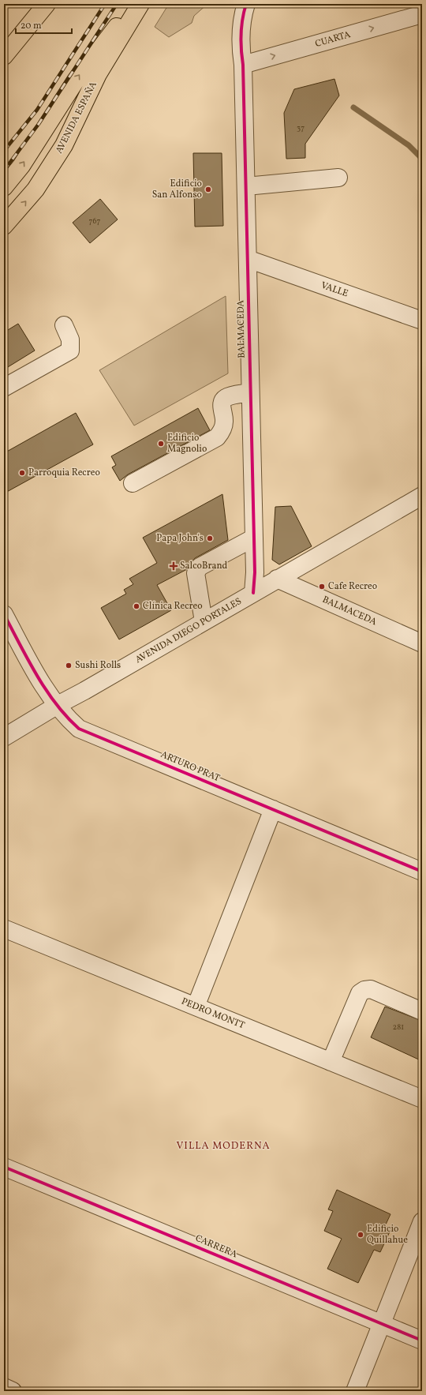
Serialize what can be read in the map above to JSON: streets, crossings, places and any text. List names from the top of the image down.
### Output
{
  "streets": {
    "main road": ["AVENIDA ESPAÑA"],
    "street": [
      "CUARTA",
      "VALLE",
      "BALMACEDA",
      "AVENIDA DIEGO PORTALES",
      "ARTURO PRAT",
      "PEDRO MONTT",
      "CARRERA"
    ]
  },
  "crossings": [
    ["CUARTA", "BALMACEDA"],
    ["VALLE", "BALMACEDA"],
    ["BALMACEDA", "AVENIDA DIEGO PORTALES"],
    ["AVENIDA DIEGO PORTALES", "ARTURO PRAT"]
  ],
  "one_way": ["AVENIDA ESPAÑA"],
  "districts": ["VILLA MODERNA"],
  "places": {
    "other": [
      "Edificio San Alfonso",
      "Edificio Magnolio",
      "Parroquia Recreo",
      "Papa John's",
      "Cafe Recreo",
      "Clínica Recreo",
      "Sushi Rolls",
      "Edificio Quillahue"
    ],
    "health": ["SalcoBrand"]
  },
  "house_numbers": ["37", "767", "281"],
  "scale_bar": "20 m"
}
